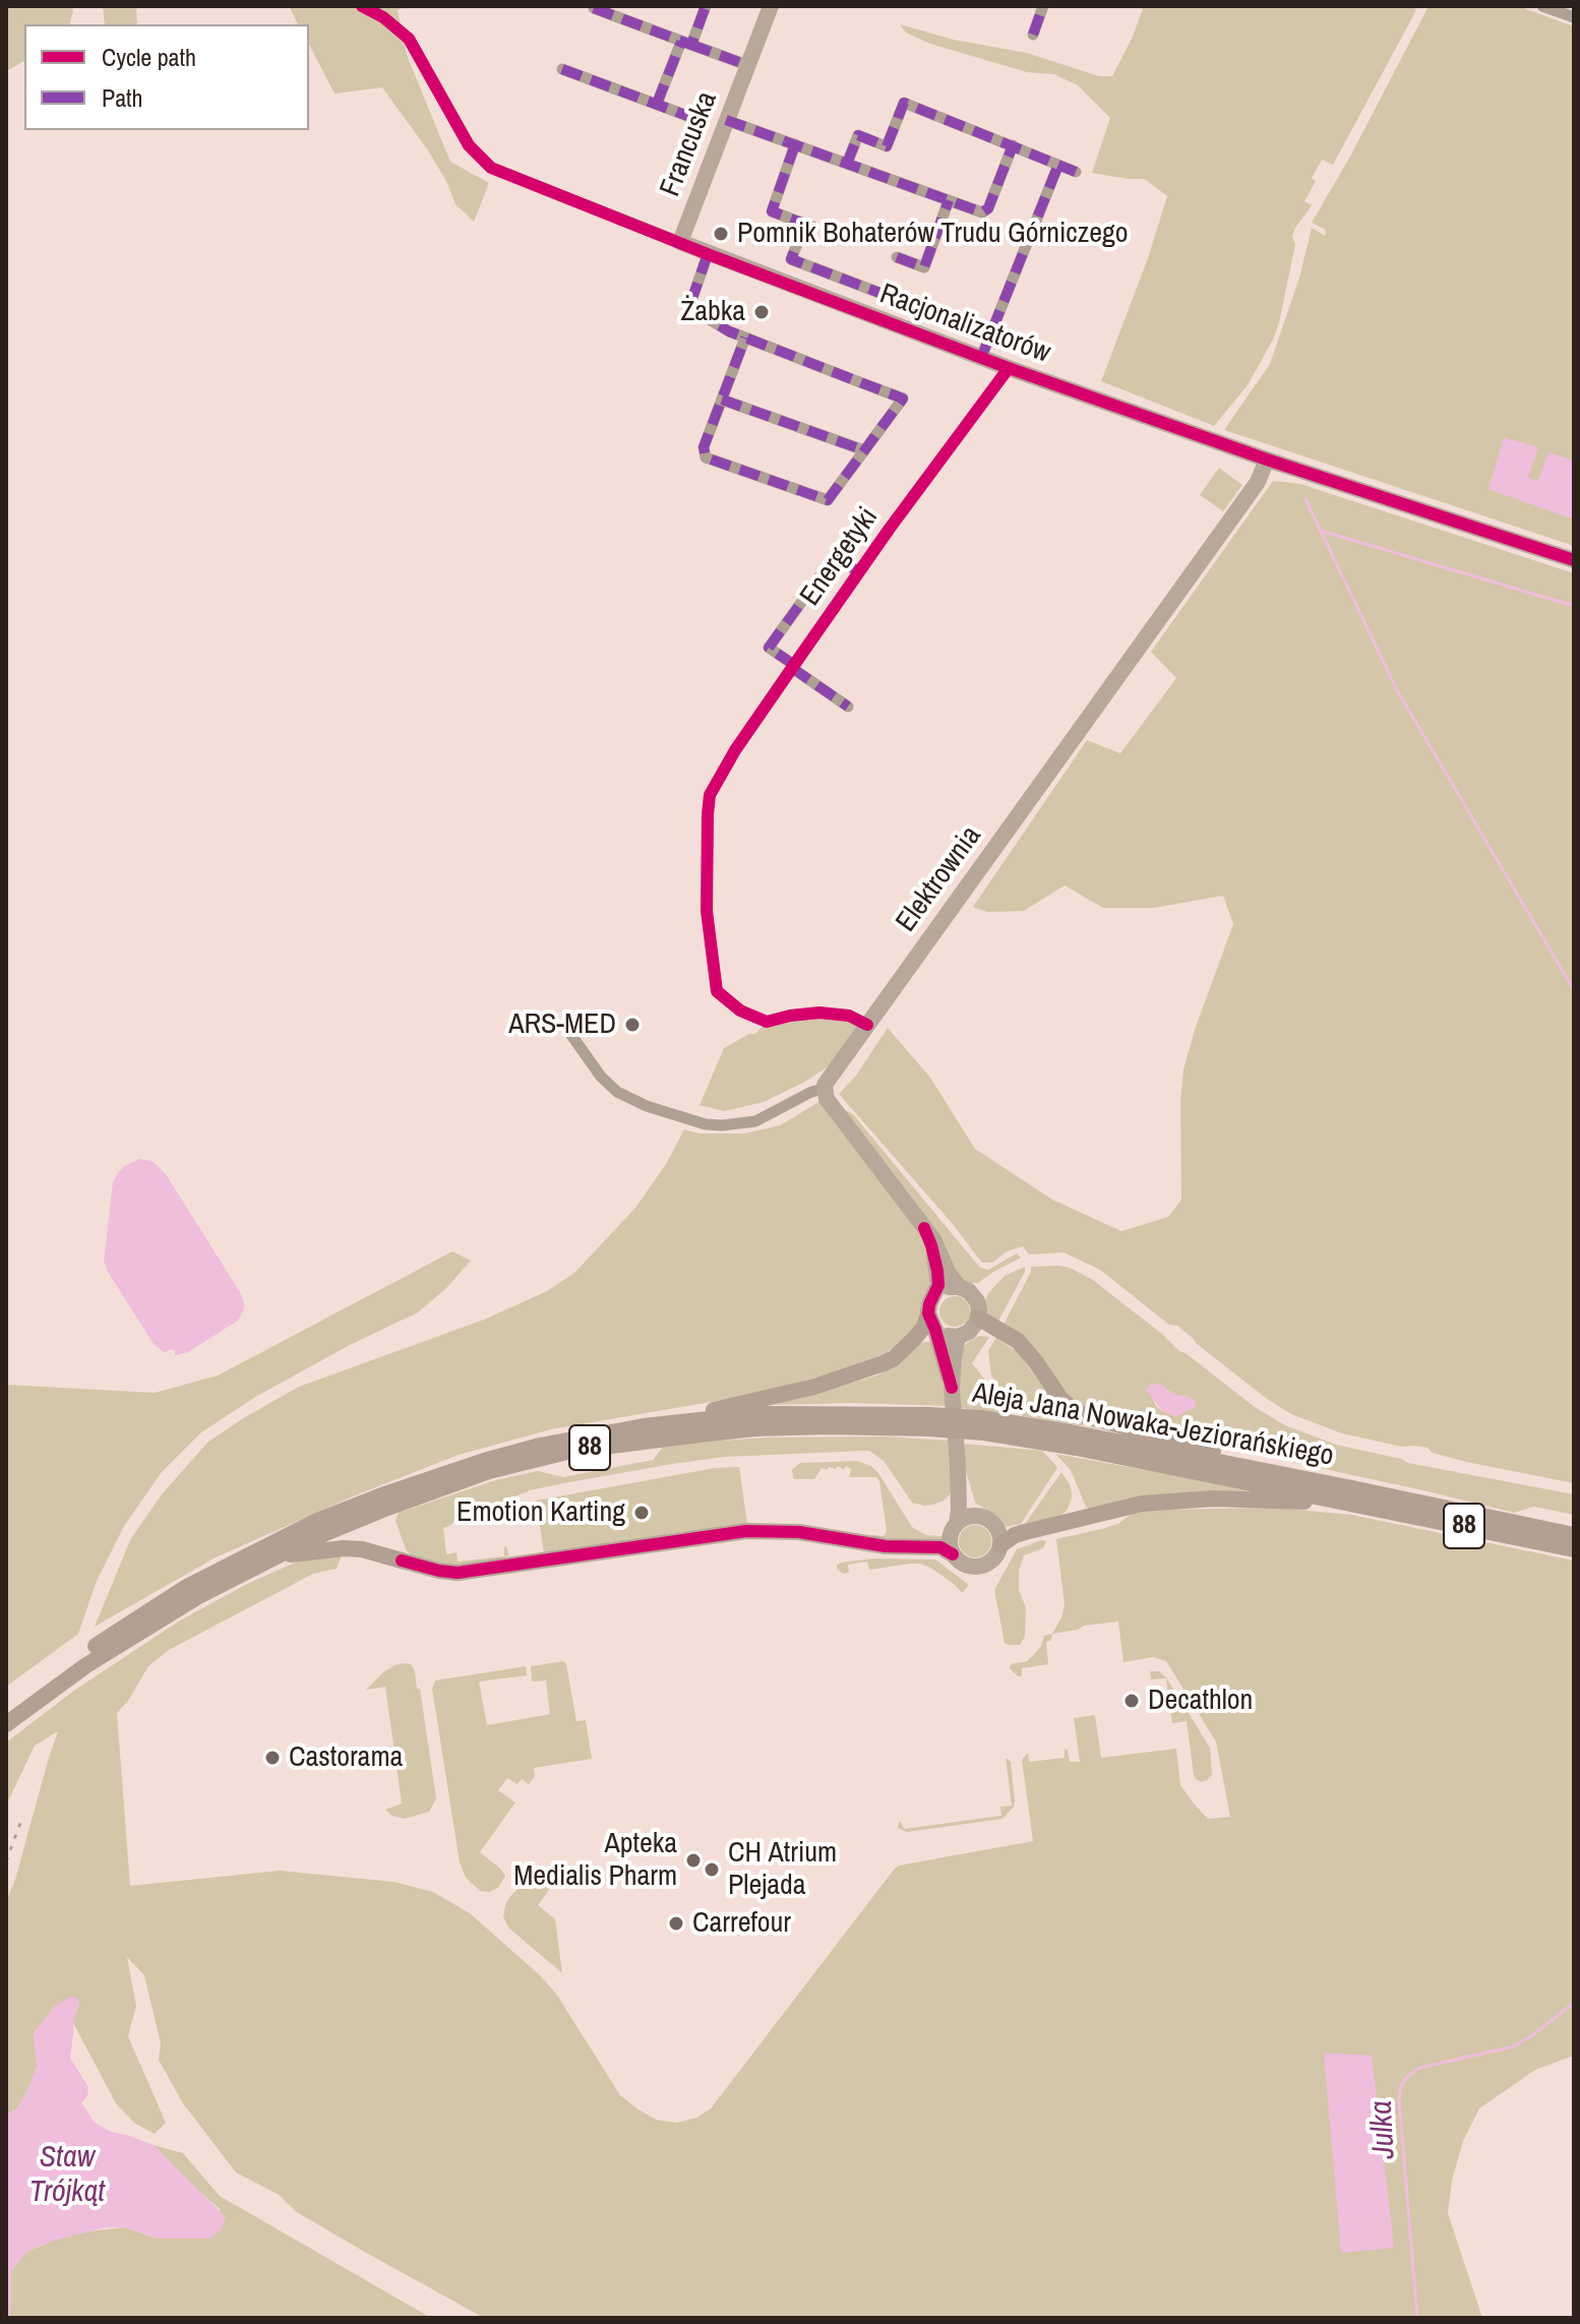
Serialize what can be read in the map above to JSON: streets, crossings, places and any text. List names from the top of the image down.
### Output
{
  "streets": {
    "main road": ["Aleja Jana Nowaka-Jeziorańskiego", "88"],
    "street": [
      "Francuska",
      "Racjonalizatorów",
      "Energetyki",
      "Elektrownia"
    ]
  },
  "crossings": [
    ["Francuska", "Racjonalizatorów"],
    ["Racjonalizatorów", "Energetyki"],
    ["Racjonalizatorów", "Elektrownia"],
    ["Energetyki", "Elektrownia"]
  ],
  "water": ["Julka", "Staw Trójkąt"],
  "places": [
    "Pomnik Bohaterów Trudu Górniczego",
    "Żabka",
    "ARS-MED",
    "Emotion Karting",
    "Decathlon",
    "Castorama",
    "Apteka Medialis Pharm",
    "CH Atrium Plejada",
    "Carrefour"
  ],
  "legend": ["Cycle path", "Path"]
}
